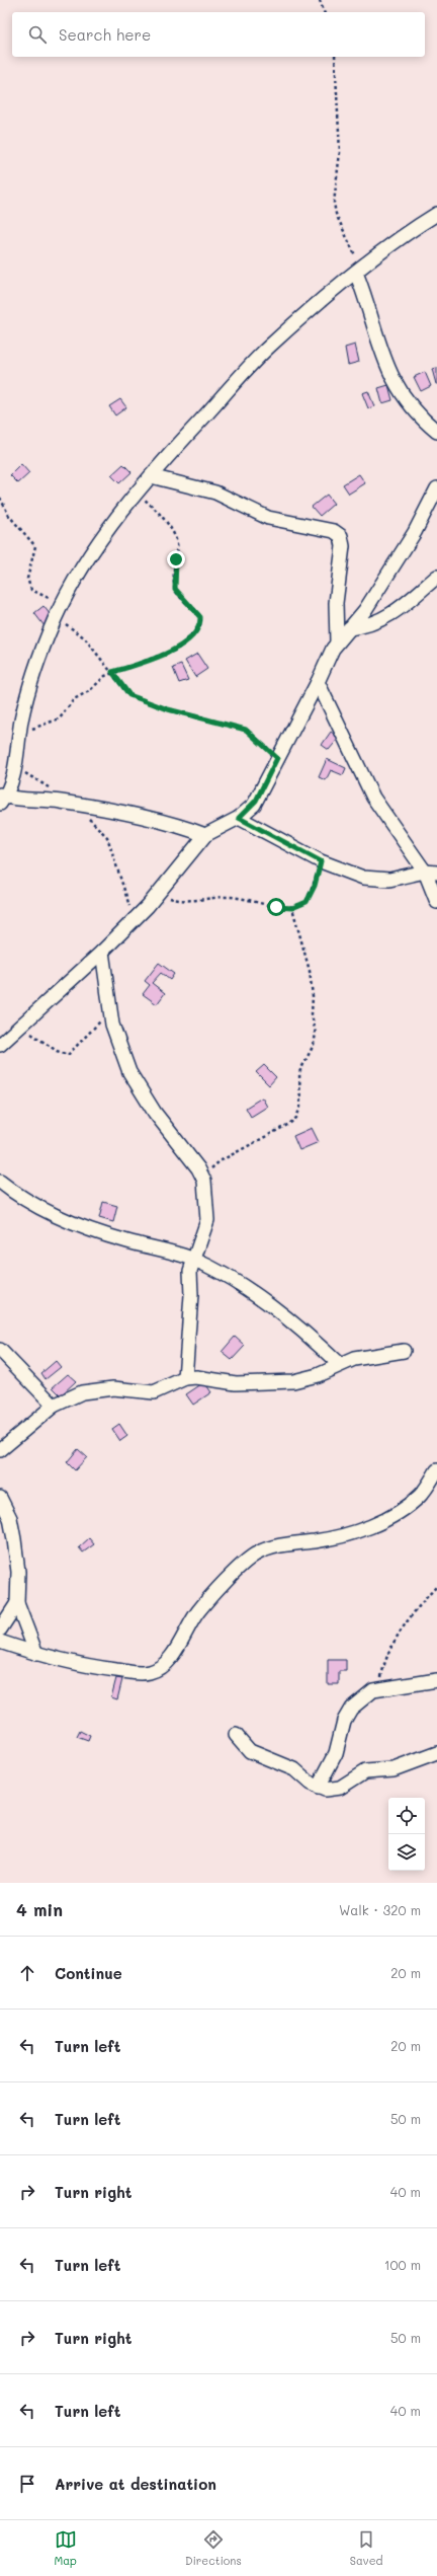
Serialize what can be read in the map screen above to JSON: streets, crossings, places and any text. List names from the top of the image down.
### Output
{
  "page": {
    "search": "Search here",
    "heading": ["4 min", "Walk · 320 m"],
    "list": [
      ["Continue", "20 m"],
      ["Turn left", "20 m"],
      ["Turn left", "50 m"],
      ["Turn right", "40 m"],
      ["Turn left", "100 m"],
      ["Turn right", "50 m"],
      ["Turn left", "40 m"],
      "Arrive at destination"
    ],
    "nav": ["Map", "Directions", "Saved"]
  }
}
